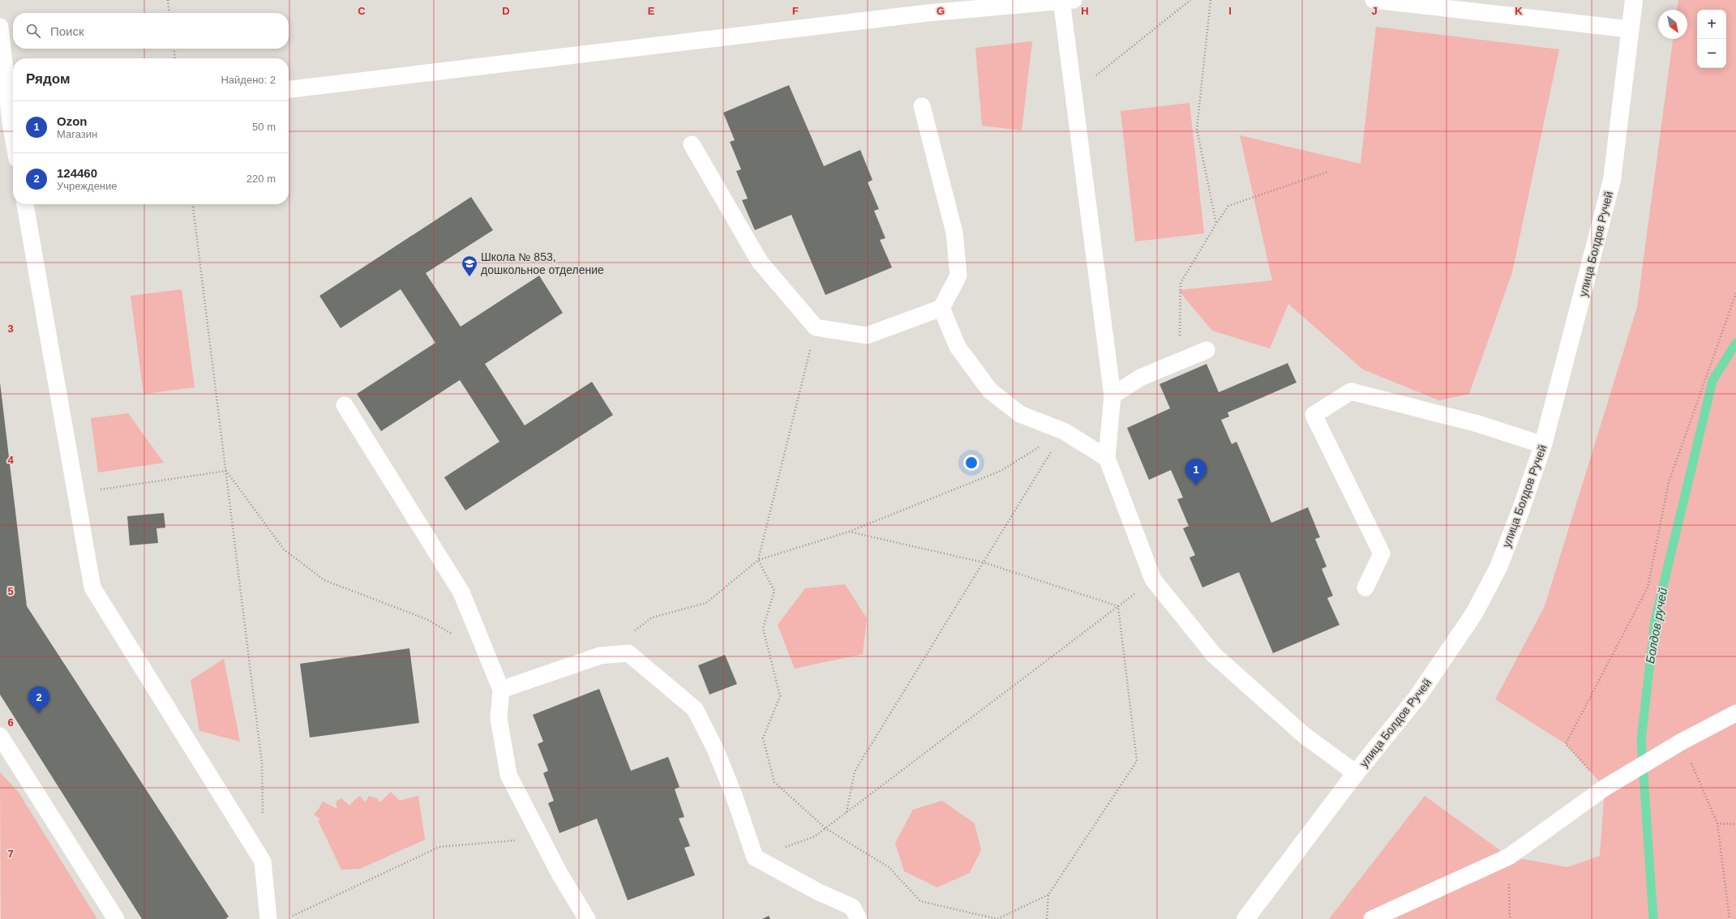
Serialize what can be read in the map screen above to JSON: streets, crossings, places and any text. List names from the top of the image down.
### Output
{
  "streets": {
    "street": ["улица Болдов Ручей"]
  },
  "water": ["Болдов ручей"],
  "places": {
    "school or university": ["Школа № 853, дошкольное отделение"]
  },
  "north": "bottom right",
  "page": {
    "map_buttons": ["+", "−"],
    "search": "Поиск",
    "heading": ["Рядом", "Найдено: 2"],
    "list": [
      {
        "mark": "1",
        "name": "Ozon",
        "note": "Магазин",
        "value": "50 m"
      },
      {
        "mark": "2",
        "name": "124460",
        "note": "Учреждение",
        "value": "220 m"
      }
    ],
    "pins": ["1", "2"]
  },
  "grid": {
    "columns": [
      "C",
      "D",
      "E",
      "F",
      "G",
      "H",
      "I",
      "J",
      "K"
    ],
    "rows": [
      "3",
      "4",
      "5",
      "6",
      "7"
    ]
  }
}
